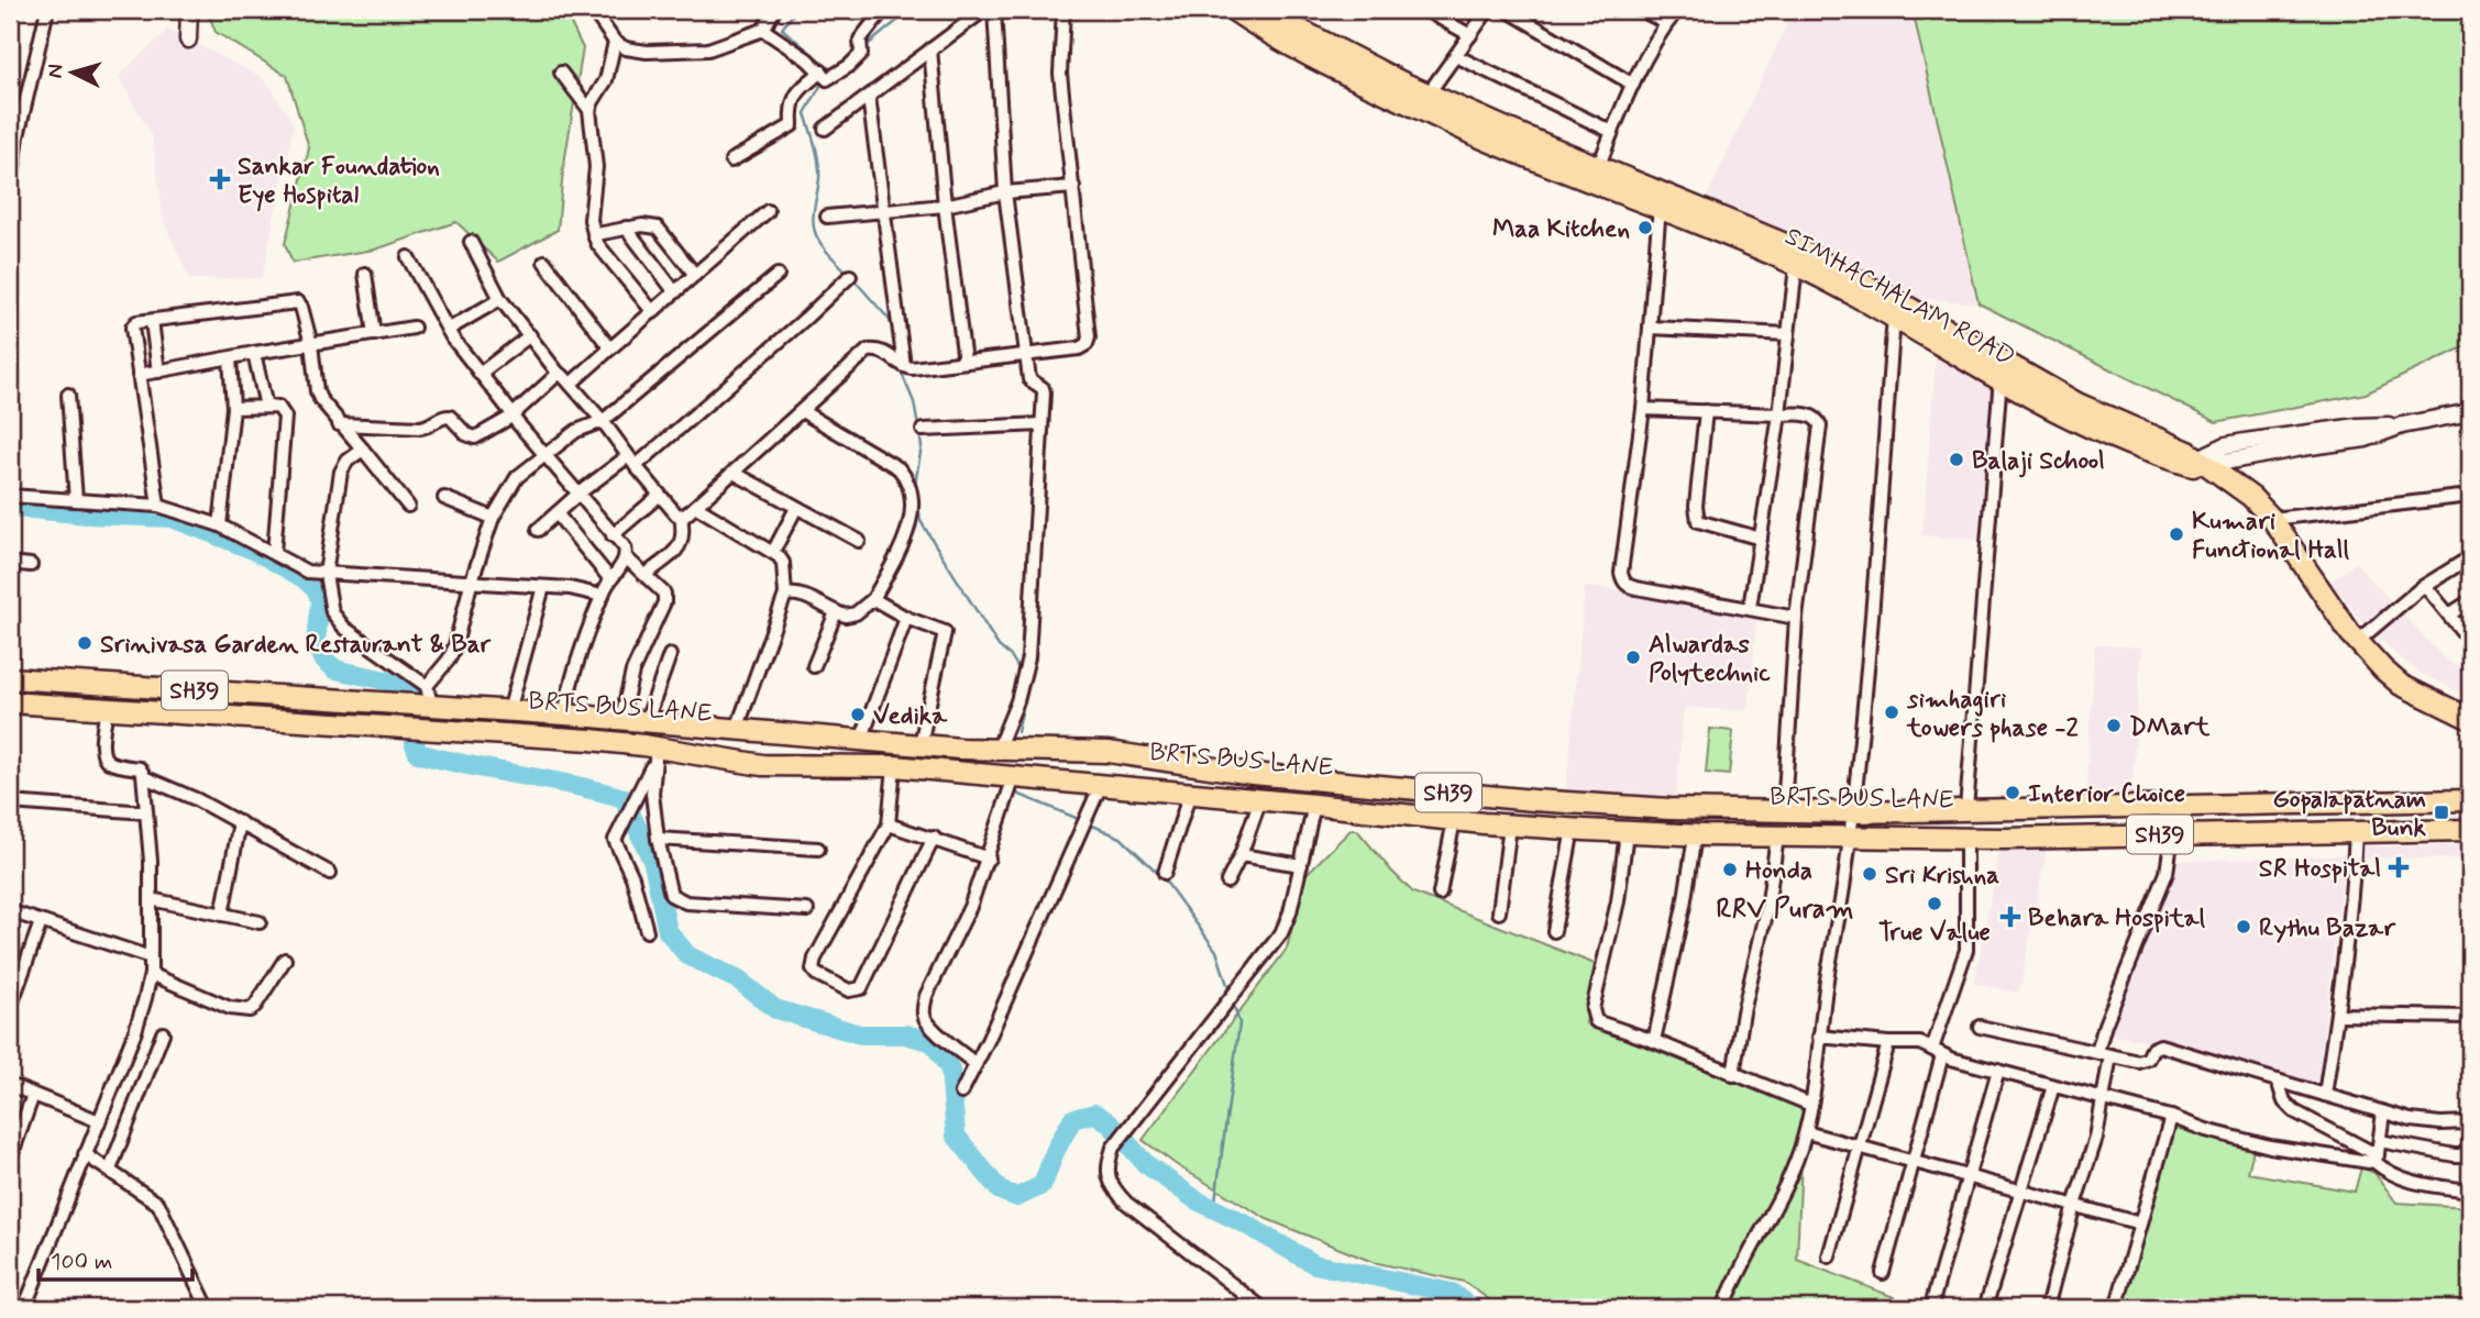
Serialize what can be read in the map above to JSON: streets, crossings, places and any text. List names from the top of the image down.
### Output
{
  "streets": {
    "main road": ["SIMHACHALAM ROAD", "SH39", "BRTS BUS LANE"]
  },
  "crossings": [
    ["SH39", "BRTS BUS LANE"]
  ],
  "districts": ["RRV Puram"],
  "places": {
    "health": ["Sankar Foundation Eye Hospital", "SR Hospital", "Behara Hospital"],
    "other": [
      "Maa Kitchen",
      "Balaji School",
      "Kumari Functional Hall",
      "Srinivasa Garden Restaurant & Bar",
      "Alwardas Polytechnic",
      "simhagiri towers phase -2",
      "Vedika",
      "DMart",
      "Interior Choice",
      "Honda",
      "Sri Krishna",
      "True Value",
      "Rythu Bazar"
    ],
    "transit": ["Gopalapatnam Bunk"]
  },
  "scale_bar": "100 m",
  "north": "left"
}
